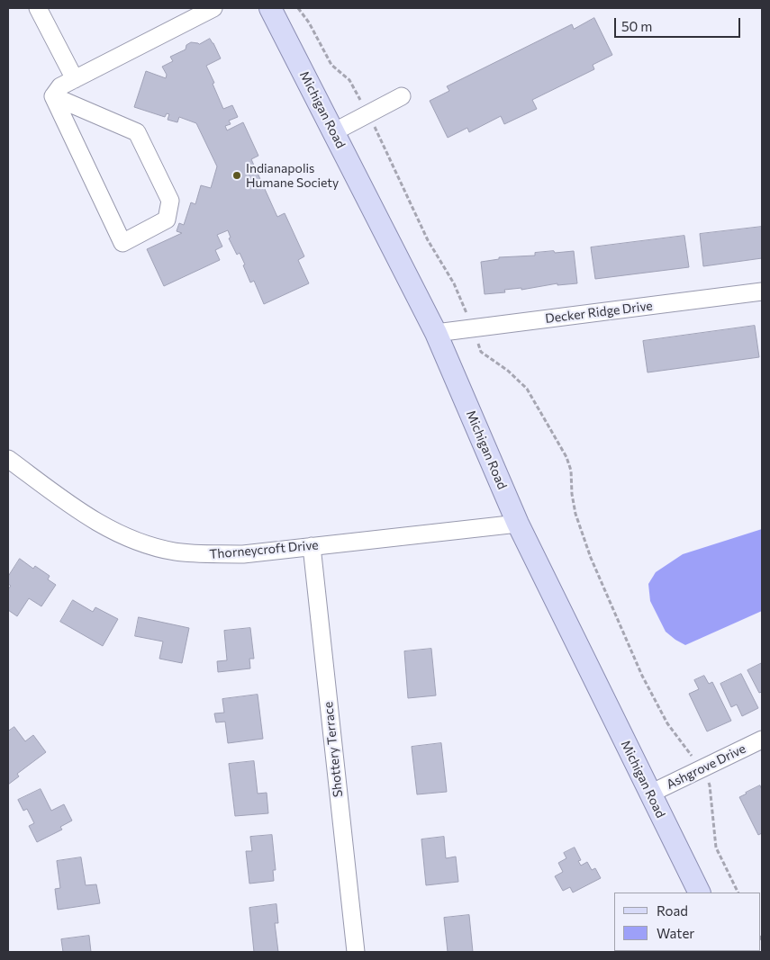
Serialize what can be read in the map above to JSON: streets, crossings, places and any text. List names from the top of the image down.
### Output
{
  "streets": {
    "main road": ["Michigan Road"],
    "street": [
      "Decker Ridge Drive",
      "Thorneycroft Drive",
      "Shottery Terrace",
      "Ashgrove Drive"
    ]
  },
  "crossings": [
    ["Michigan Road", "Decker Ridge Drive"],
    ["Michigan Road", "Thorneycroft Drive"],
    ["Michigan Road", "Ashgrove Drive"],
    ["Thorneycroft Drive", "Shottery Terrace"]
  ],
  "places": ["Indianapolis Humane Society"],
  "legend": ["Road", "Water"],
  "scale_bar": "50 m"
}
